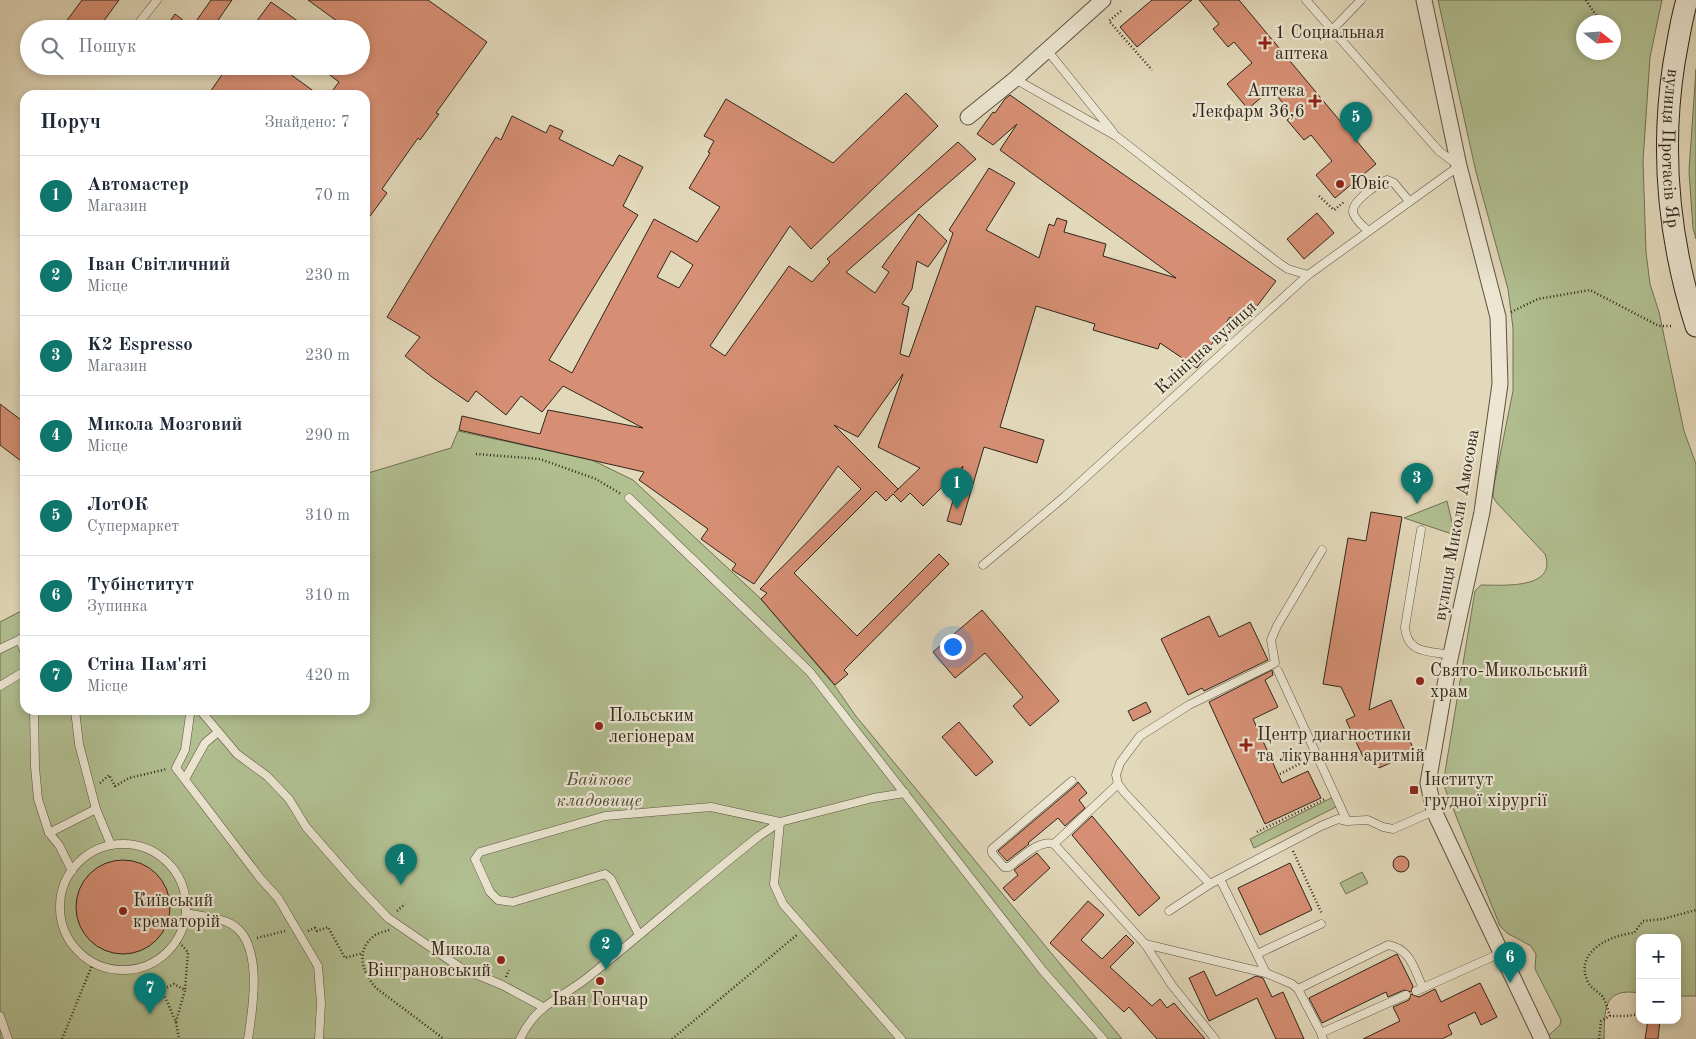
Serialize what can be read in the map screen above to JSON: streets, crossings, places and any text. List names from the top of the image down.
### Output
{
  "streets": {
    "main road": ["вулиця Протасів Яр"],
    "street": ["вулиця Миколи Амосова"],
    "lane": ["Клінічна вулиця"]
  },
  "crossings": [
    ["Клінічна вулиця", "вулиця Миколи Амосова"]
  ],
  "parks": ["Байкове кладовище"],
  "places": {
    "health": ["1 Социальная аптека", "Аптека Лекфарм 36,6", "Центр диагностики та лікування аритмій"],
    "other": [
      "Ювіс",
      "Свято-Микольський храм",
      "Польським легіонерам",
      "Київський крематорій",
      "Микола Вінграновський",
      "Іван Гончар"
    ],
    "transit": ["Інститут грудної хірургії"]
  },
  "north": "right",
  "page": {
    "search": "Пошук",
    "heading": ["Поруч", "Знайдено: 7"],
    "pins": [
      "5",
      "3",
      "1",
      "4",
      "2",
      "6",
      "7"
    ],
    "list": [
      {
        "mark": "1",
        "name": "Автомастер",
        "note": "Магазин",
        "value": "70 m"
      },
      {
        "mark": "2",
        "name": "Іван Світличний",
        "note": "Місце",
        "value": "230 m"
      },
      {
        "mark": "3",
        "name": "K2 Espresso",
        "note": "Магазин",
        "value": "230 m"
      },
      {
        "mark": "4",
        "name": "Микола Мозговий",
        "note": "Місце",
        "value": "290 m"
      },
      {
        "mark": "5",
        "name": "ЛотОК",
        "note": "Супермаркет",
        "value": "310 m"
      },
      {
        "mark": "6",
        "name": "Тубінститут",
        "note": "Зупинка",
        "value": "310 m"
      },
      {
        "mark": "7",
        "name": "Стіна Пам'яті",
        "note": "Місце",
        "value": "420 m"
      }
    ],
    "map_buttons": ["+", "−"]
  }
}
